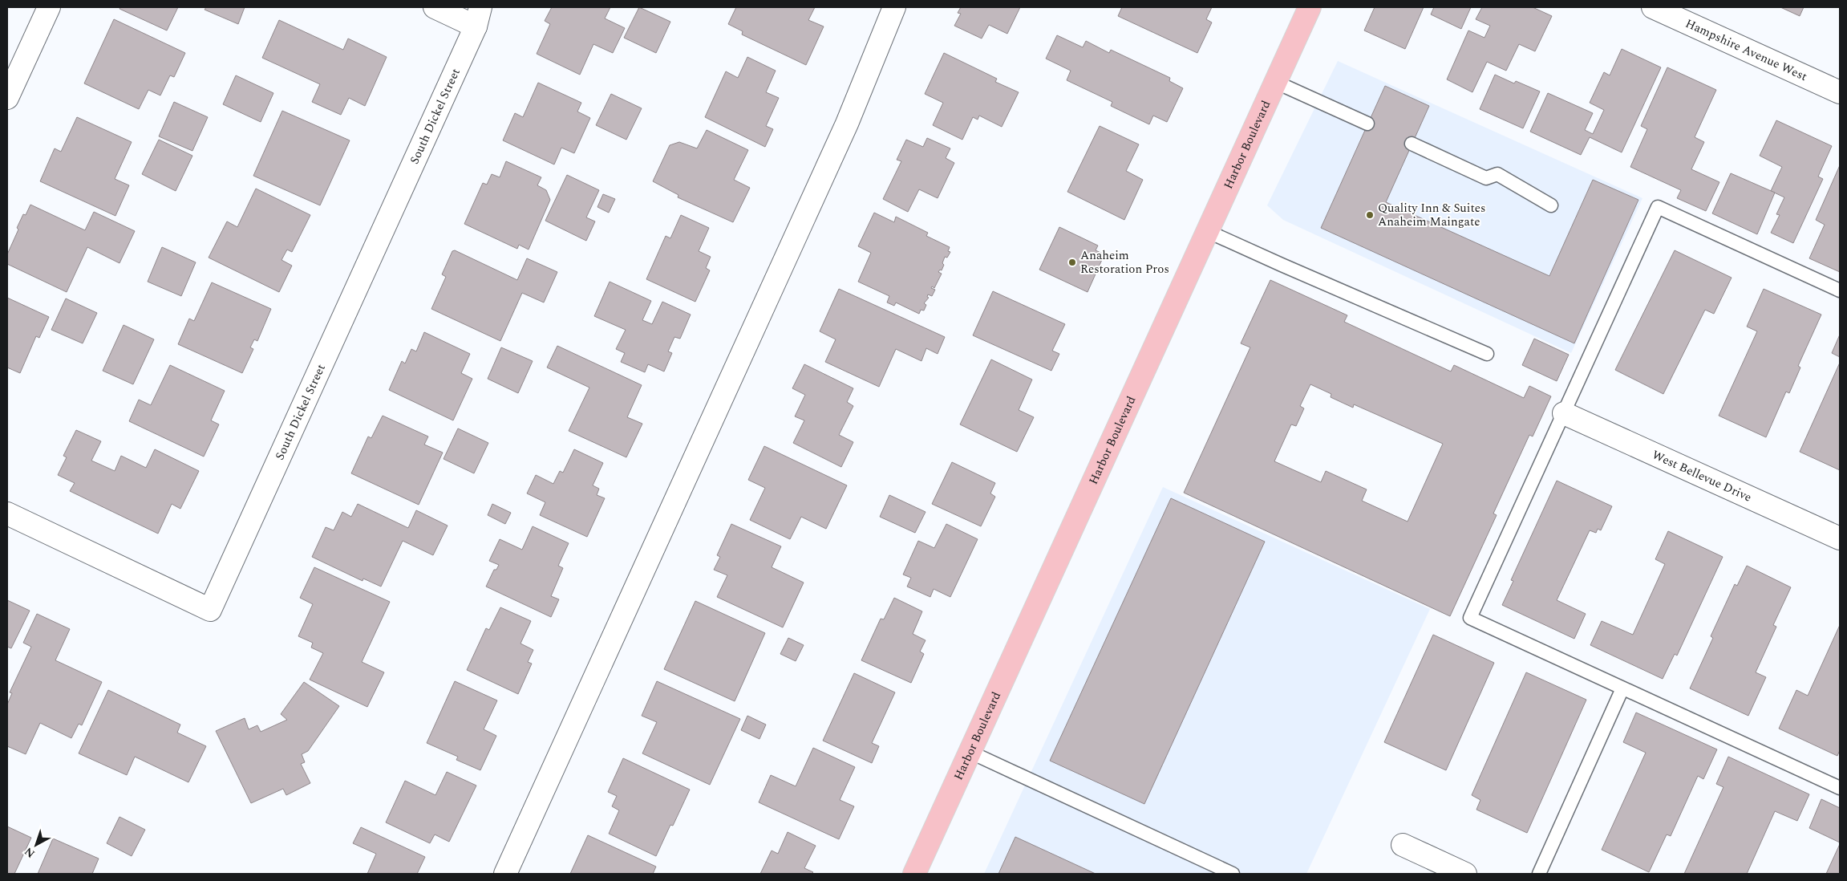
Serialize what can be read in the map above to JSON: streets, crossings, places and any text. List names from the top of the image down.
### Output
{
  "streets": {
    "main road": ["Harbor Boulevard"],
    "street": ["Hampshire Avenue West", "South Dickel Street", "West Bellevue Drive"]
  },
  "places": ["Quality Inn & Suites Anaheim Maingate", "Anaheim Restoration Pros"],
  "north": "bottom left"
}
